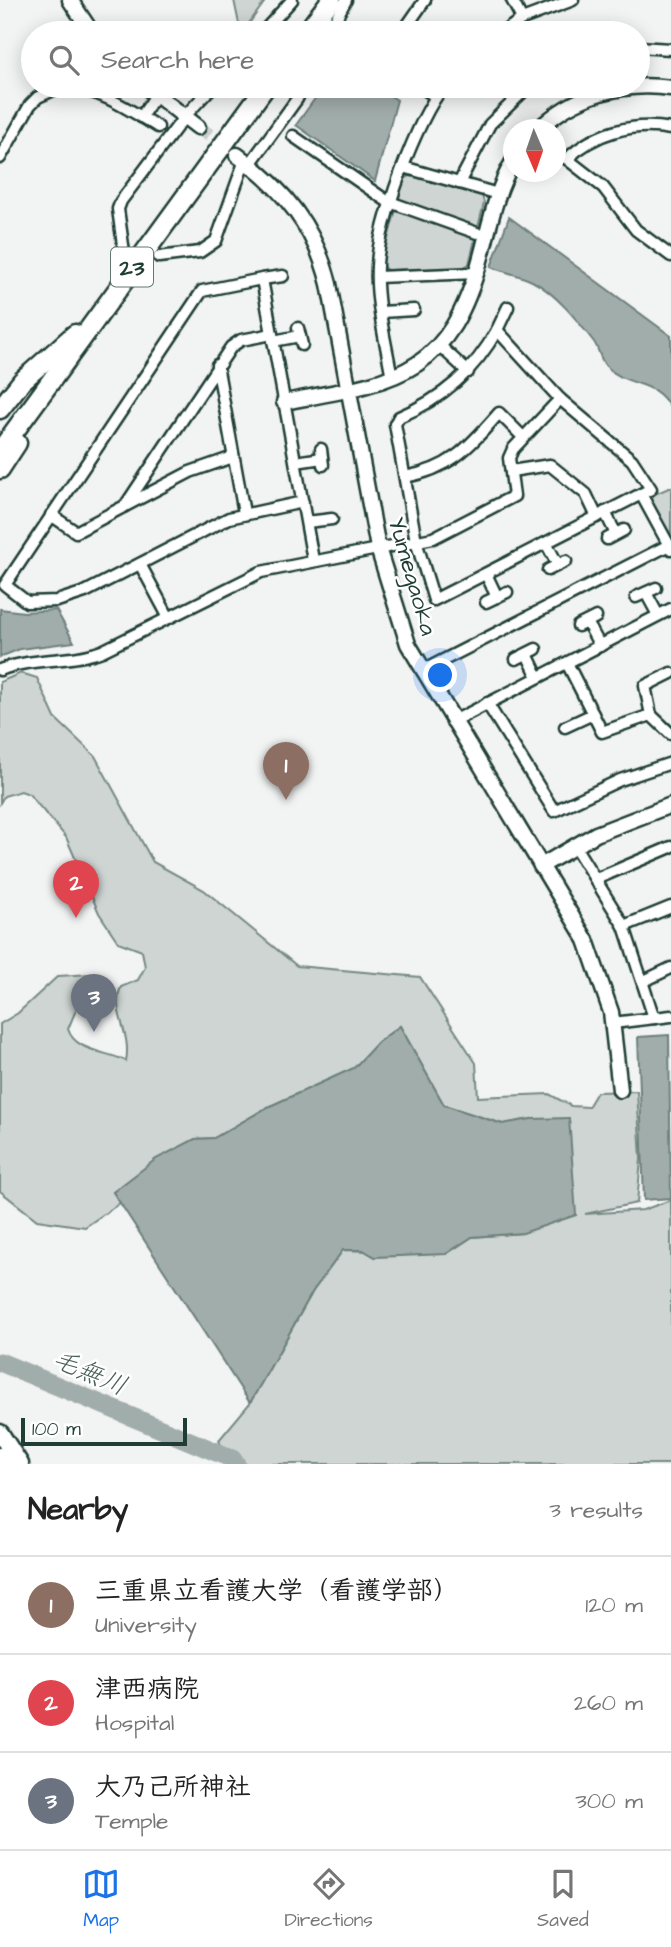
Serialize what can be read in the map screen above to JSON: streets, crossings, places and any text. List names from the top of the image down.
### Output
{
  "streets": {
    "highway": ["23"],
    "street": ["Yumegaoka"]
  },
  "water": ["毛無川"],
  "scale_bar": "100 m",
  "north": "bottom",
  "page": {
    "search": "Search here",
    "pins": ["1", "2", "3"],
    "scale": "100 m",
    "heading": ["Nearby", "3 results"],
    "list": [
      {
        "mark": "1",
        "name": "三重県立看護大学（看護学部）",
        "note": "University",
        "value": "120 m"
      },
      {
        "mark": "2",
        "name": "津西病院",
        "note": "Hospital",
        "value": "260 m"
      },
      {
        "mark": "3",
        "name": "大乃己所神社",
        "note": "Temple",
        "value": "300 m"
      }
    ],
    "nav": ["Map", "Directions", "Saved"]
  }
}
